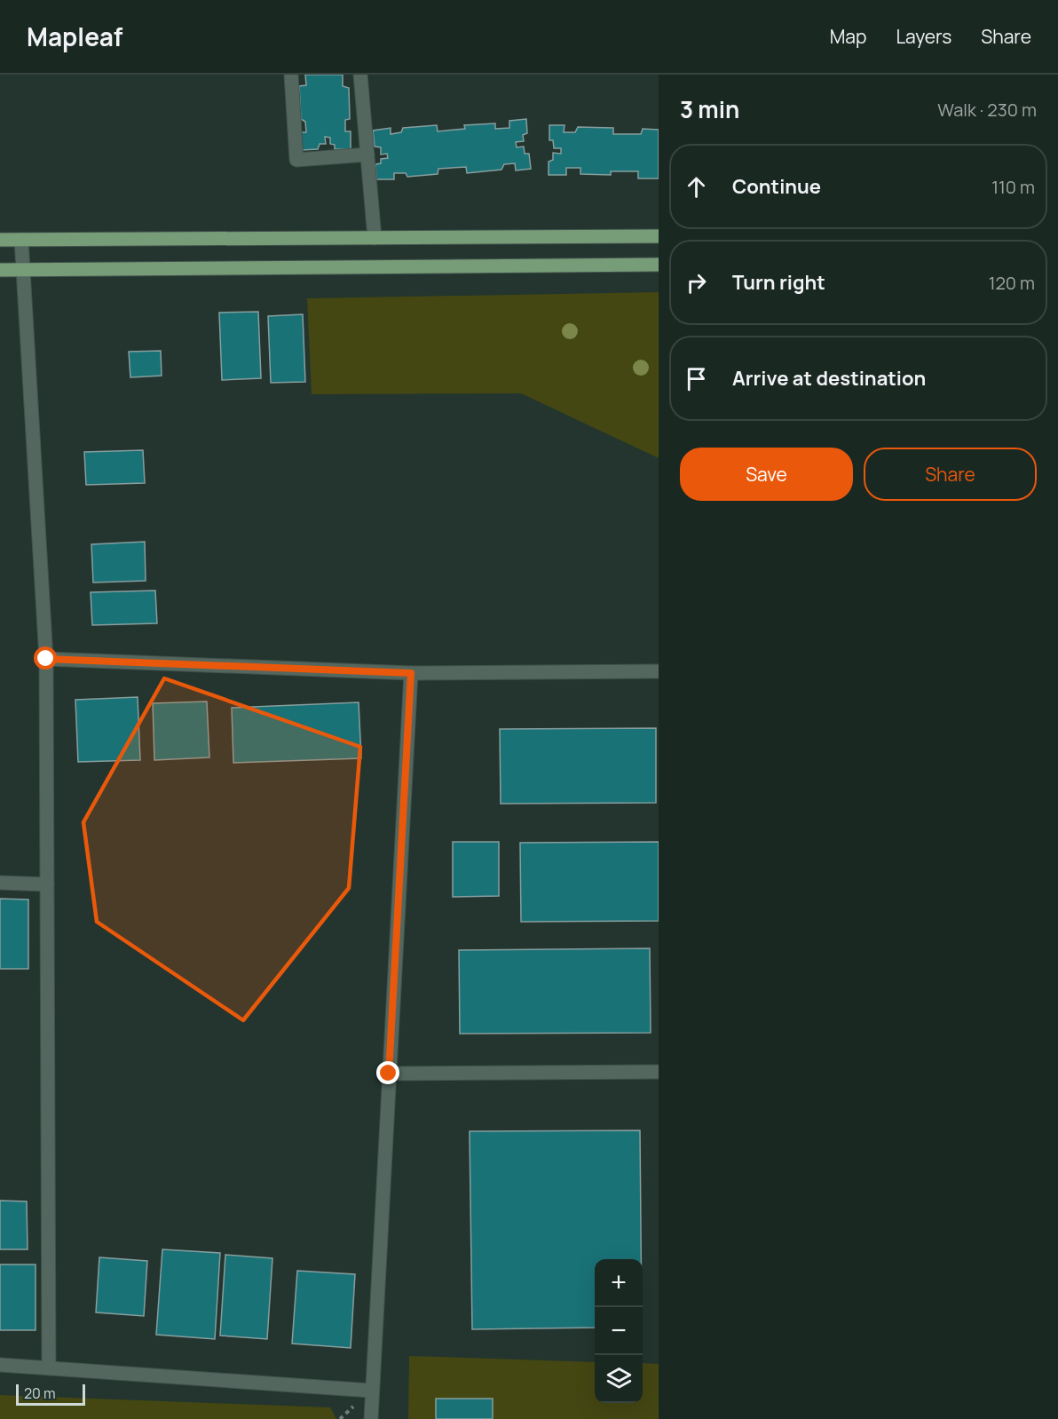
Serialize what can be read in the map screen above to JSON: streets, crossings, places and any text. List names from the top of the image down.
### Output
{
  "scale_bar": "20 m",
  "page": {
    "header": "Mapleaf",
    "nav": ["Map", "Layers", "Share"],
    "heading": ["3 min", "Walk · 230 m"],
    "list": [
      ["Continue", "110 m"],
      ["Turn right", "120 m"],
      "Arrive at destination"
    ],
    "buttons": ["Save", "Share"],
    "map_buttons": ["+", "−"],
    "scale": "20 m"
  }
}
